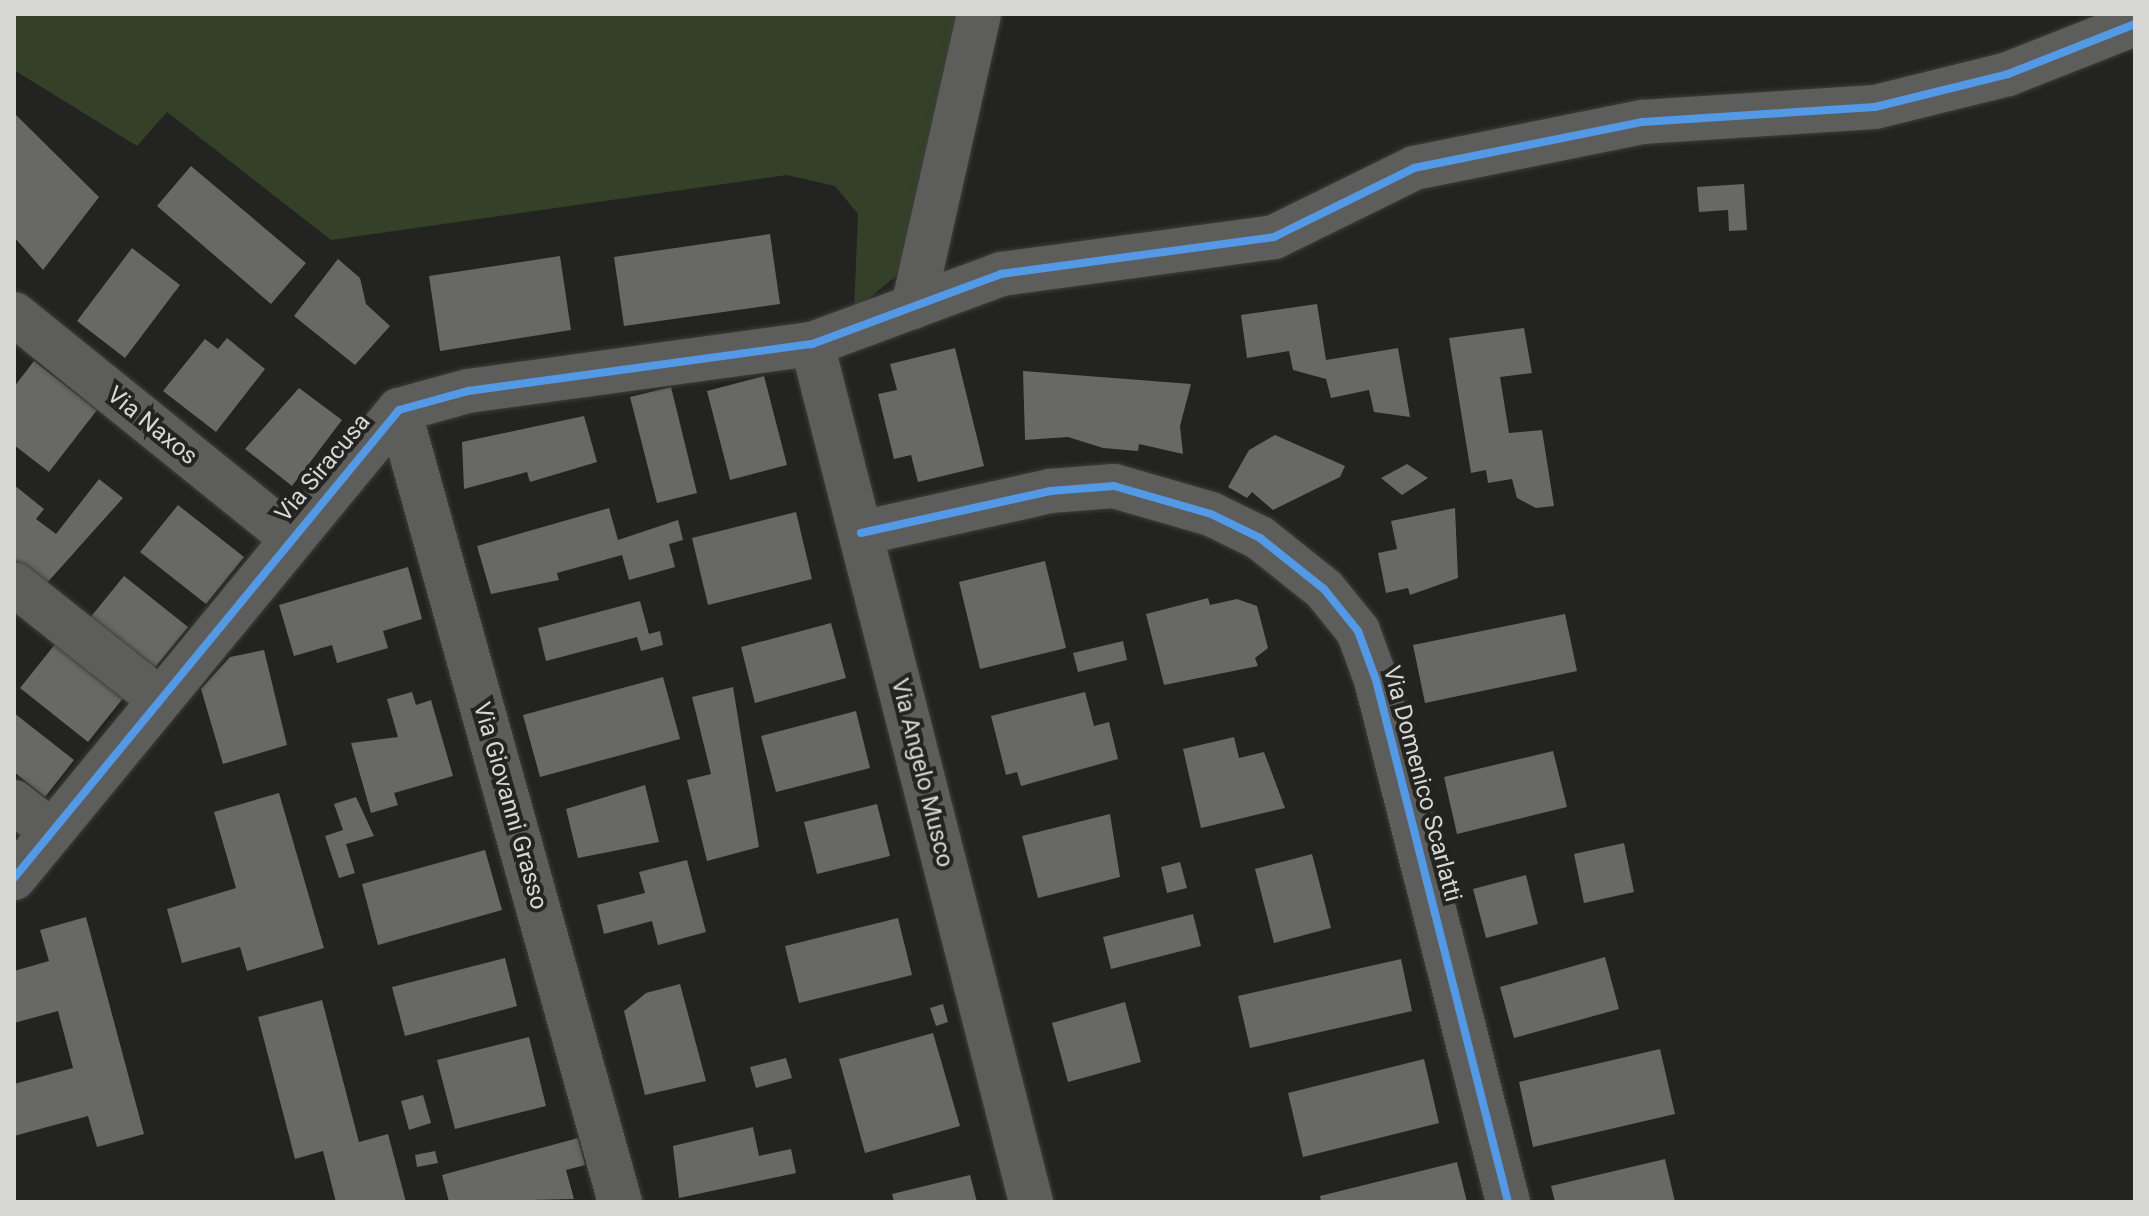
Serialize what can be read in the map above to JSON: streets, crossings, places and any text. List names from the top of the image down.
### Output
{
  "streets": {
    "street": [
      "Via Naxos",
      "Via Siracusa",
      "Via Angelo Musco",
      "Via Domenico Scarlatti",
      "Via Giovanni Grasso"
    ]
  },
  "crossings": [
    ["Via Naxos", "Via Siracusa"],
    ["Via Siracusa", "Via Angelo Musco"],
    ["Via Siracusa", "Via Giovanni Grasso"],
    ["Via Angelo Musco", "Via Domenico Scarlatti"]
  ]
}
